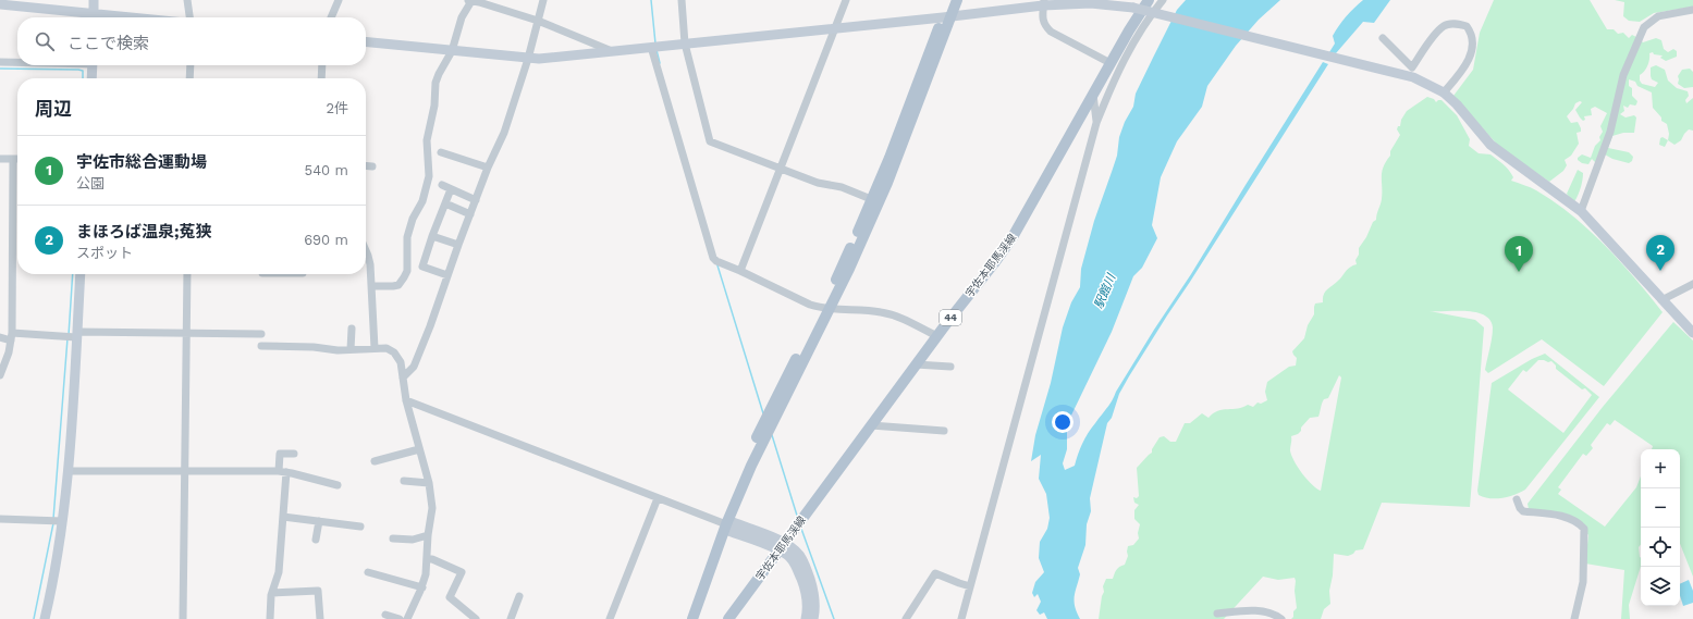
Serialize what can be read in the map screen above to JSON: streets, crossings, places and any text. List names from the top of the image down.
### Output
{
  "streets": {
    "main road": ["宇佐本耶馬渓線", "44"]
  },
  "water": ["駅館川"],
  "page": {
    "search": "ここで検索",
    "heading": ["周辺", "2件"],
    "list": [
      {
        "mark": "1",
        "name": "宇佐市総合運動場",
        "note": "公園",
        "value": "540 m"
      },
      {
        "mark": "2",
        "name": "まほろば温泉;菟狭",
        "note": "スポット",
        "value": "690 m"
      }
    ],
    "pins": ["2", "1"],
    "map_buttons": ["+", "−"]
  }
}
